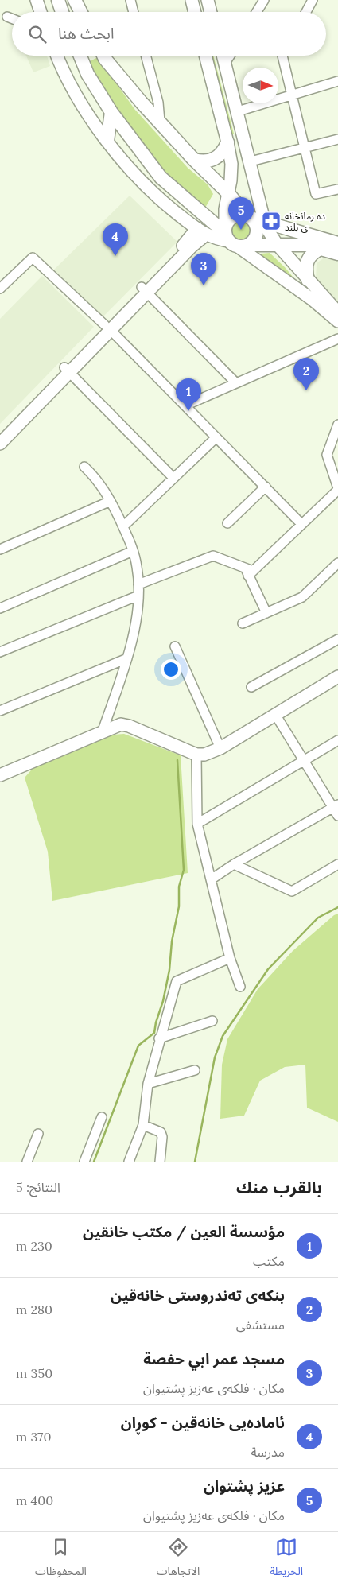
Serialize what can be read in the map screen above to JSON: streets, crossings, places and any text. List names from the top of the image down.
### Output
{
  "places": {
    "pharmacy": ["ده رمانخانه ى بلند"]
  },
  "north": "right",
  "page": {
    "search": "ابحث هنا",
    "pins": [
      "5",
      "4",
      "3",
      "2",
      "1"
    ],
    "heading": ["بالقرب منك", "النتائج: 5"],
    "list": [
      {
        "mark": "1",
        "name": "مؤسسة العين / مكتب خانقين",
        "note": "مكتب",
        "value": "230 m"
      },
      {
        "mark": "2",
        "name": "بنکەی تەندروستی خانەقین",
        "note": "مستشفى",
        "value": "280 m"
      },
      {
        "mark": "3",
        "name": "مسجد عمر ابي حفصة",
        "note": "مكان · فلکەی عەزیز پشتیوان",
        "value": "350 m"
      },
      {
        "mark": "4",
        "name": "ئامادەیی خانەقین - کوڕان",
        "note": "مدرسة",
        "value": "370 m"
      },
      {
        "mark": "5",
        "name": "عزيز پشتوان",
        "note": "مكان · فلکەی عەزیز پشتیوان",
        "value": "400 m"
      }
    ],
    "nav": ["الخريطة", "الاتجاهات", "المحفوظات"]
  }
}
